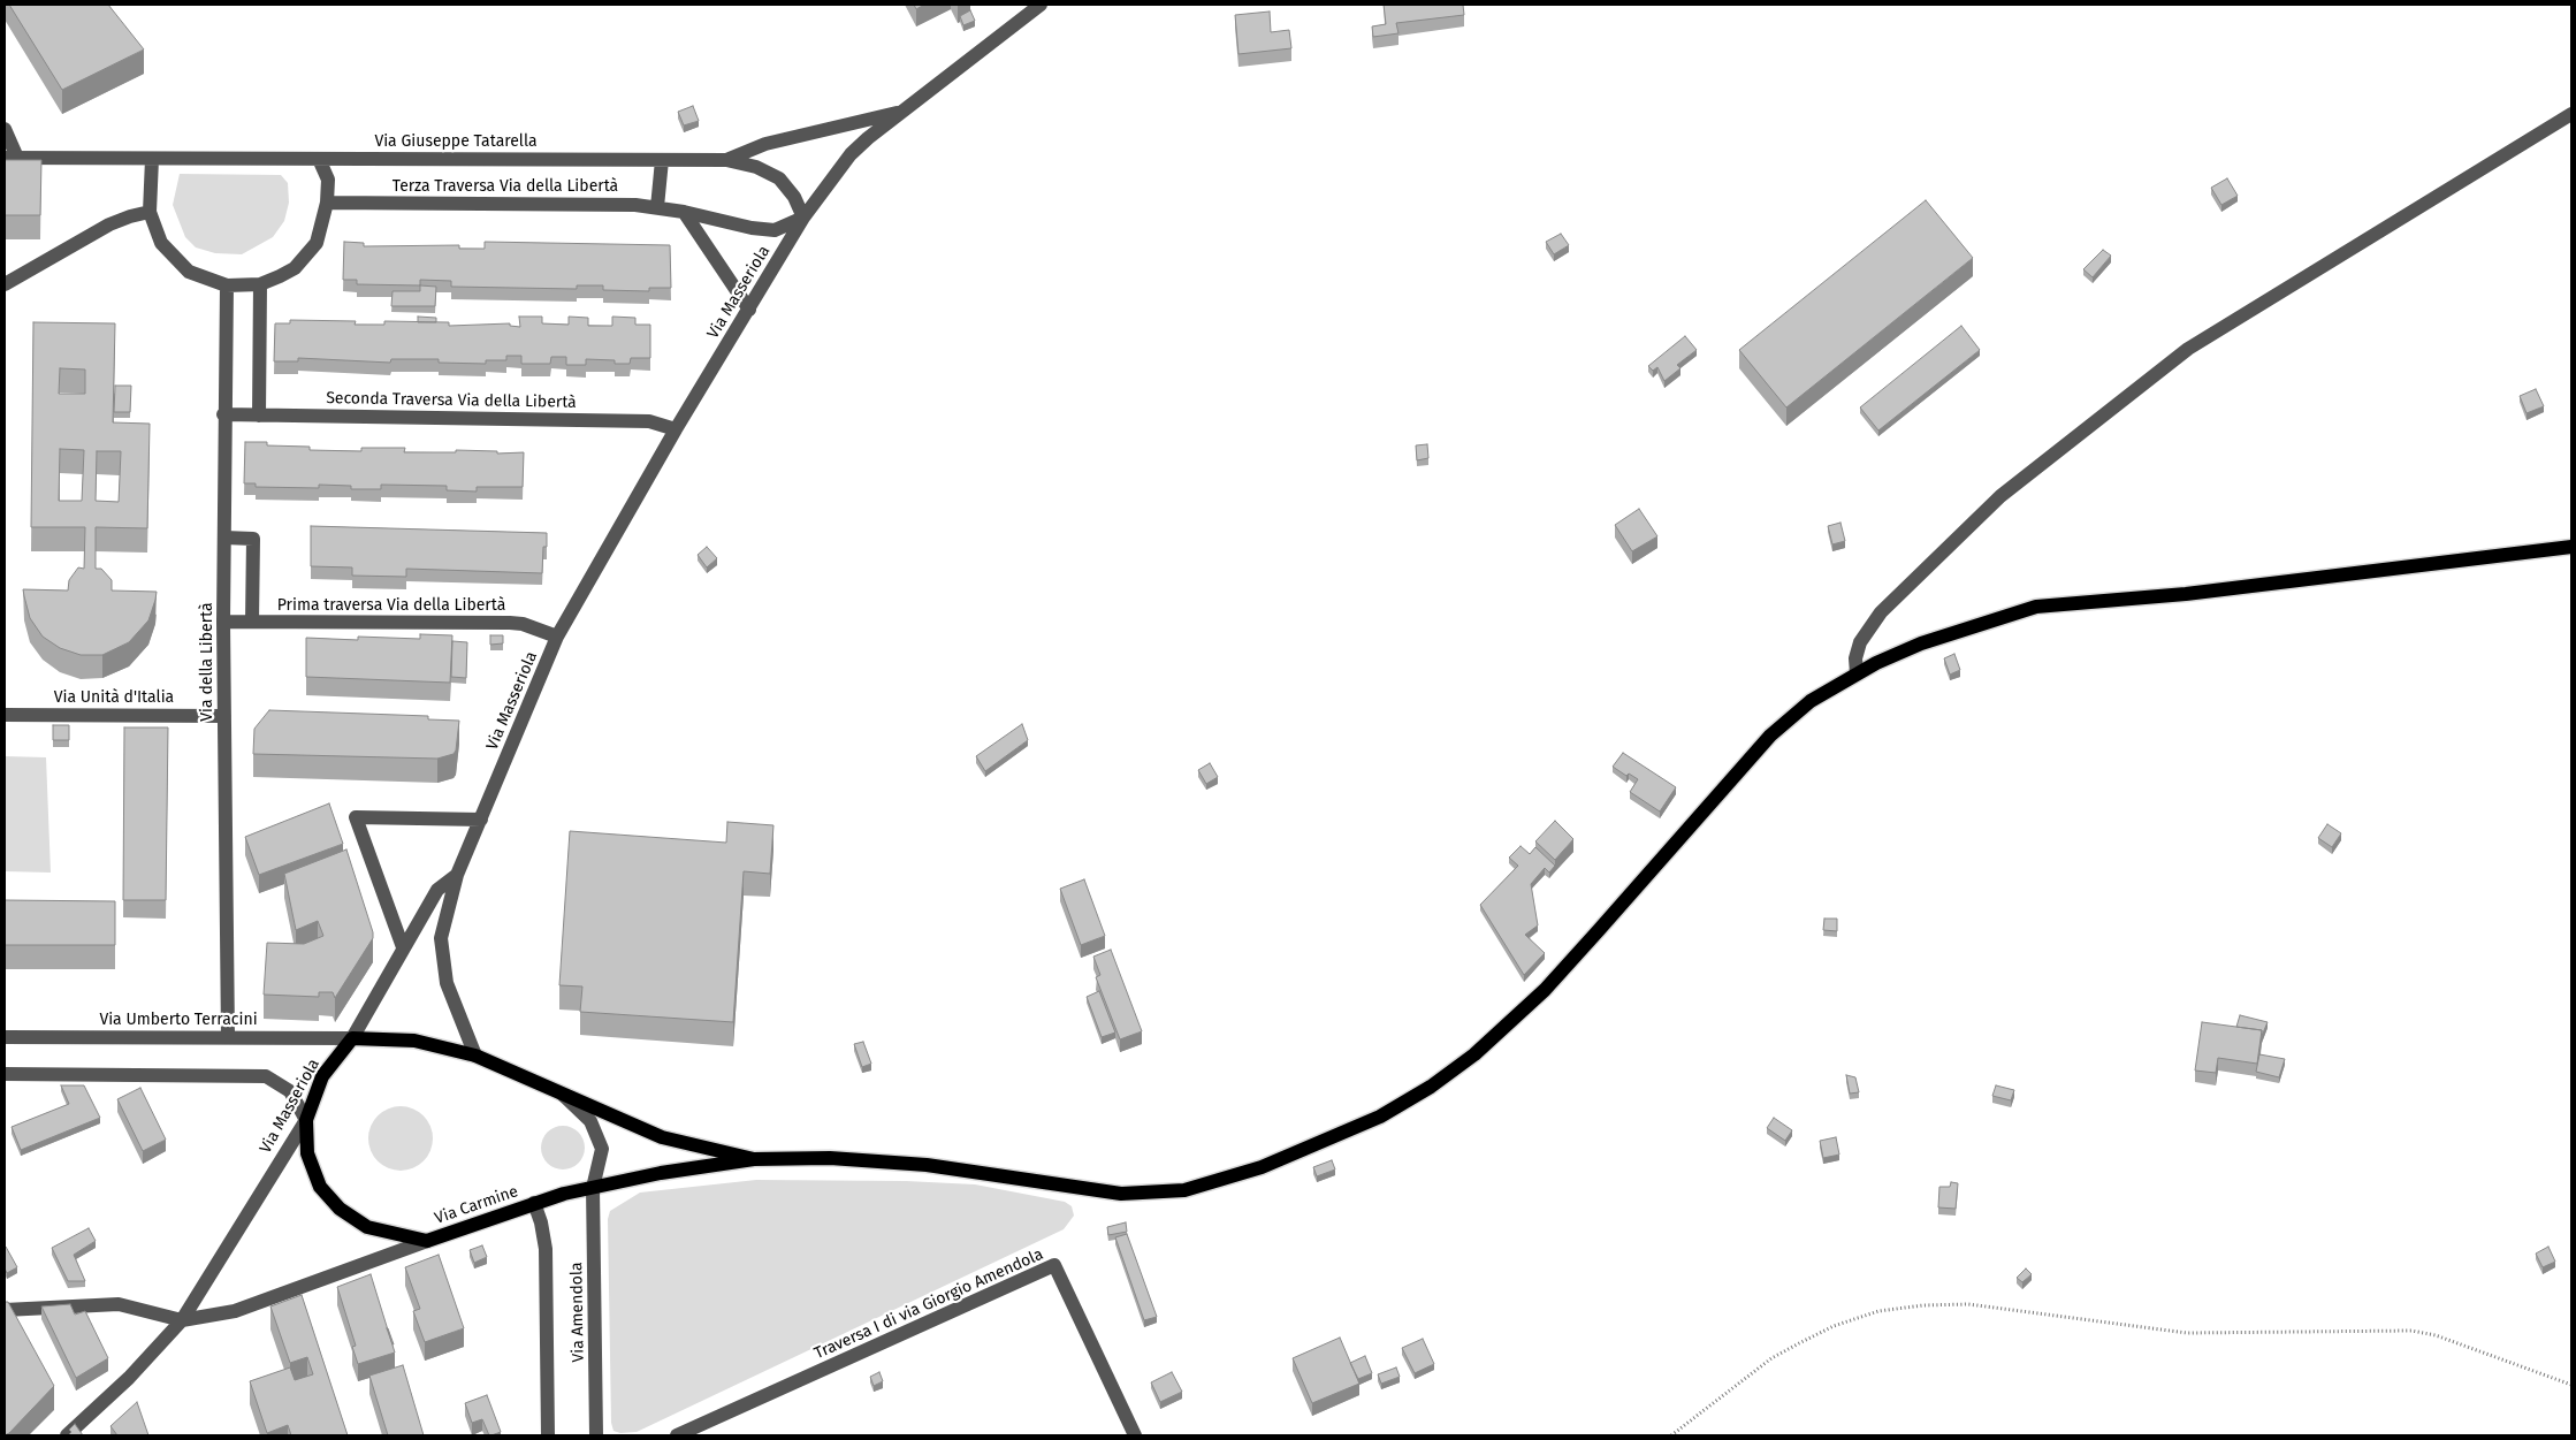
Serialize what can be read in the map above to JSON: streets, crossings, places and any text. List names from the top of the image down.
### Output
{
  "streets": {
    "main road": ["Via Masseriola", "Via Carmine"],
    "street": [
      "Via Giuseppe Tatarella",
      "Terza Traversa Via della Libertà",
      "Seconda Traversa Via della Libertà",
      "Prima traversa Via della Libertà",
      "Via della Libertà",
      "Via Unità d'Italia",
      "Via Umberto Terracini",
      "Traversa I di via Giorgio Amendola",
      "Via Amendola"
    ]
  },
  "crossings": [
    ["Via Giuseppe Tatarella", "Terza Traversa Via della Libertà"],
    ["Via Giuseppe Tatarella", "Via Masseriola"],
    ["Via Giuseppe Tatarella", "Via della Libertà"],
    ["Terza Traversa Via della Libertà", "Via Masseriola"],
    ["Terza Traversa Via della Libertà", "Via della Libertà"],
    ["Via Masseriola", "Seconda Traversa Via della Libertà"],
    ["Via Masseriola", "Prima traversa Via della Libertà"],
    ["Via Masseriola", "Via Umberto Terracini"],
    ["Via Masseriola", "Via Carmine"],
    ["Seconda Traversa Via della Libertà", "Via della Libertà"],
    ["Prima traversa Via della Libertà", "Via della Libertà"],
    ["Via della Libertà", "Via Unità d'Italia"],
    ["Via della Libertà", "Via Umberto Terracini"],
    ["Via Carmine", "Via Amendola"]
  ]
}
